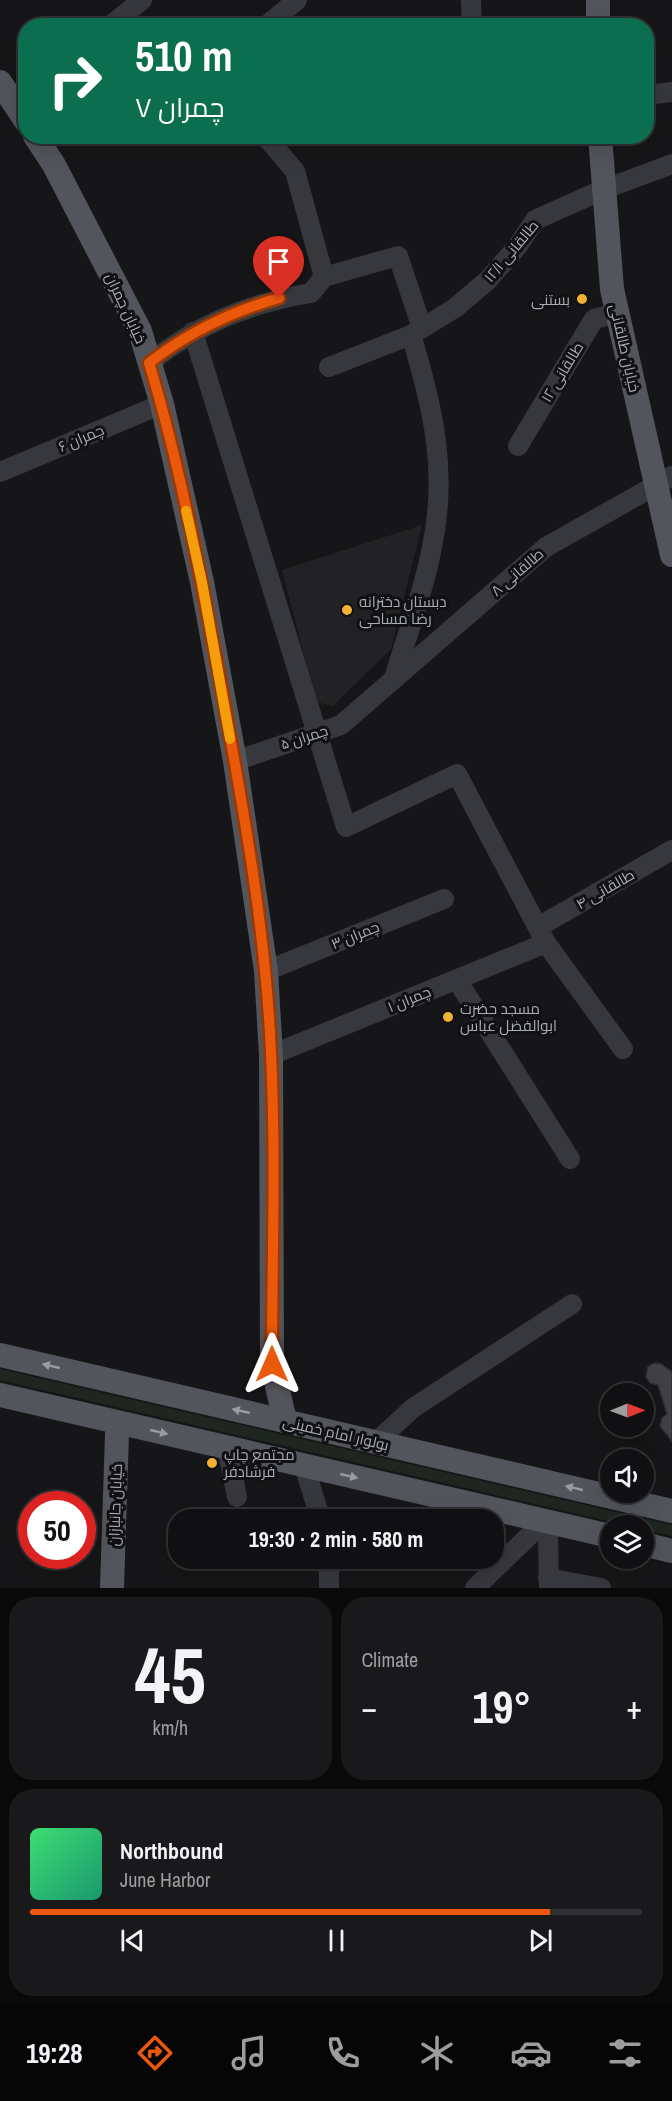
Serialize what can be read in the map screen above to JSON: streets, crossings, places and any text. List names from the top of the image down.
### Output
{
  "streets": {
    "main road": [
      "خیابان چمران",
      "خیابان طالقانی",
      "بولوار امام خمینی",
      "خیابان جانبازان"
    ],
    "street": [
      "طالقانی ۱۲/۱",
      "طالقانی ۱۲",
      "چمران ۶",
      "طالقانی ۸",
      "چمران ۵",
      "طالقانی ۴",
      "چمران ۳",
      "چمران ۱"
    ]
  },
  "crossings": [
    ["طالقانی ۱۲/۱", "خیابان طالقانی"],
    ["خیابان چمران", "چمران ۶"],
    ["خیابان چمران", "چمران ۵"],
    ["خیابان چمران", "چمران ۳"],
    ["خیابان چمران", "چمران ۱"],
    ["خیابان چمران", "بولوار امام خمینی"],
    ["خیابان طالقانی", "طالقانی ۱۲"],
    ["خیابان طالقانی", "طالقانی ۸"],
    ["طالقانی ۸", "چمران ۵"],
    ["طالقانی ۴", "چمران ۱"]
  ],
  "places": [
    "بستنی",
    "دبستان دخترانه رضا مساحی",
    "مسجد حضرت ابوالفضل عباس",
    "مجتمع چاپ فرشادفر"
  ],
  "north": "right",
  "page": {
    "turn": ["510 m", "چمران ۷"],
    "limit": "50",
    "trip": "19:30 · 2 min · 580 m",
    "tile": [
      ["45", "km/h"],
      "Climate"
    ],
    "heat": ["−", "19°", "+"],
    "song": ["Northbound", "June Harbor"],
    "tabs": "19:28"
  }
}
